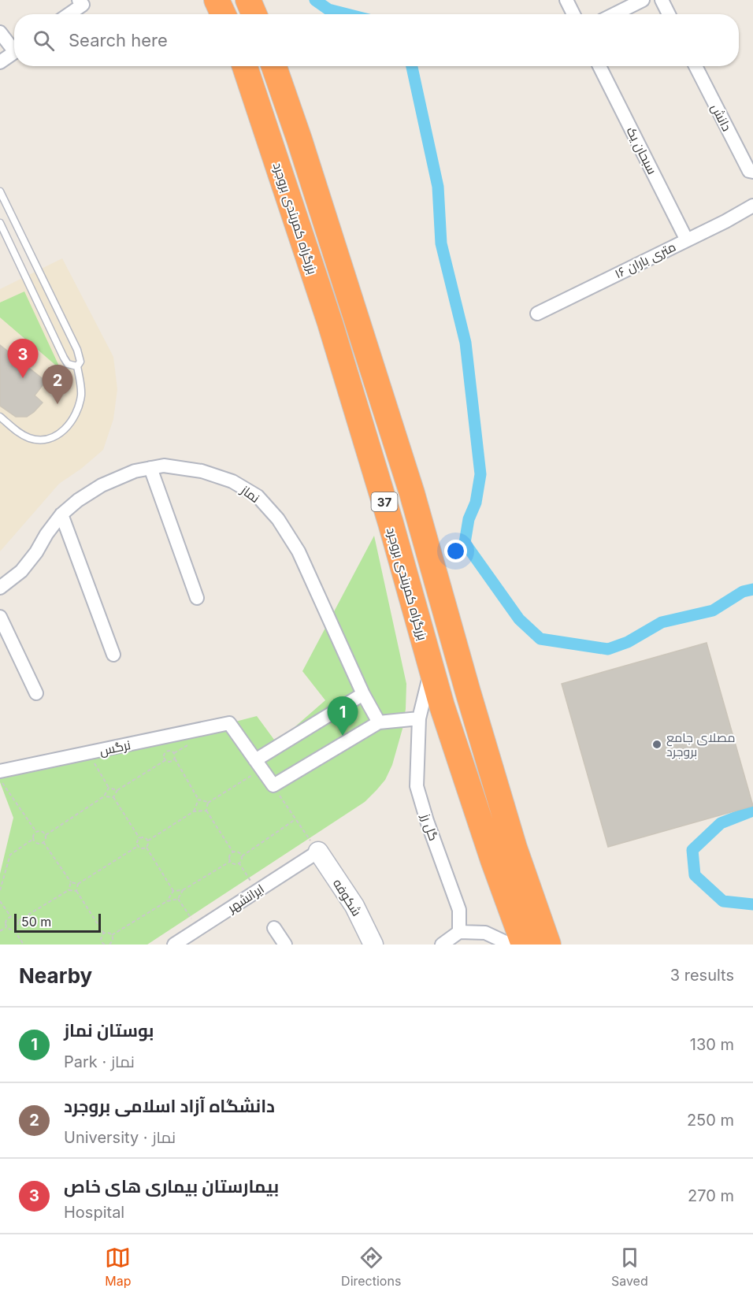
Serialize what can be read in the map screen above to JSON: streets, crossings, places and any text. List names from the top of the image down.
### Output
{
  "streets": {
    "highway": ["بزرگراه کمربندی بروجرد", "37"],
    "street": [
      "دانش",
      "سبحان یک",
      "۱۶ متری باران",
      "نماز",
      "نرگس",
      "گل رز",
      "شکوفه",
      "ایرانشهر"
    ]
  },
  "crossings": [
    ["سبحان یک", "۱۶ متری باران"],
    ["بزرگراه کمربندی بروجرد", "گل رز"],
    ["شکوفه", "ایرانشهر"]
  ],
  "places": ["مصلای جامع بروجرد"],
  "scale_bar": "50 m",
  "page": {
    "search": "Search here",
    "pins": ["3", "2", "1"],
    "scale": "50 m",
    "heading": ["Nearby", "3 results"],
    "list": [
      {
        "mark": "1",
        "name": "بوستان نماز",
        "note": "Park · نماز",
        "value": "130 m"
      },
      {
        "mark": "2",
        "name": "دانشگاه آزاد اسلامی بروجرد",
        "note": "University · نماز",
        "value": "250 m"
      },
      {
        "mark": "3",
        "name": "بیمارستان بیماری های خاص",
        "note": "Hospital",
        "value": "270 m"
      }
    ],
    "nav": ["Map", "Directions", "Saved"]
  }
}
